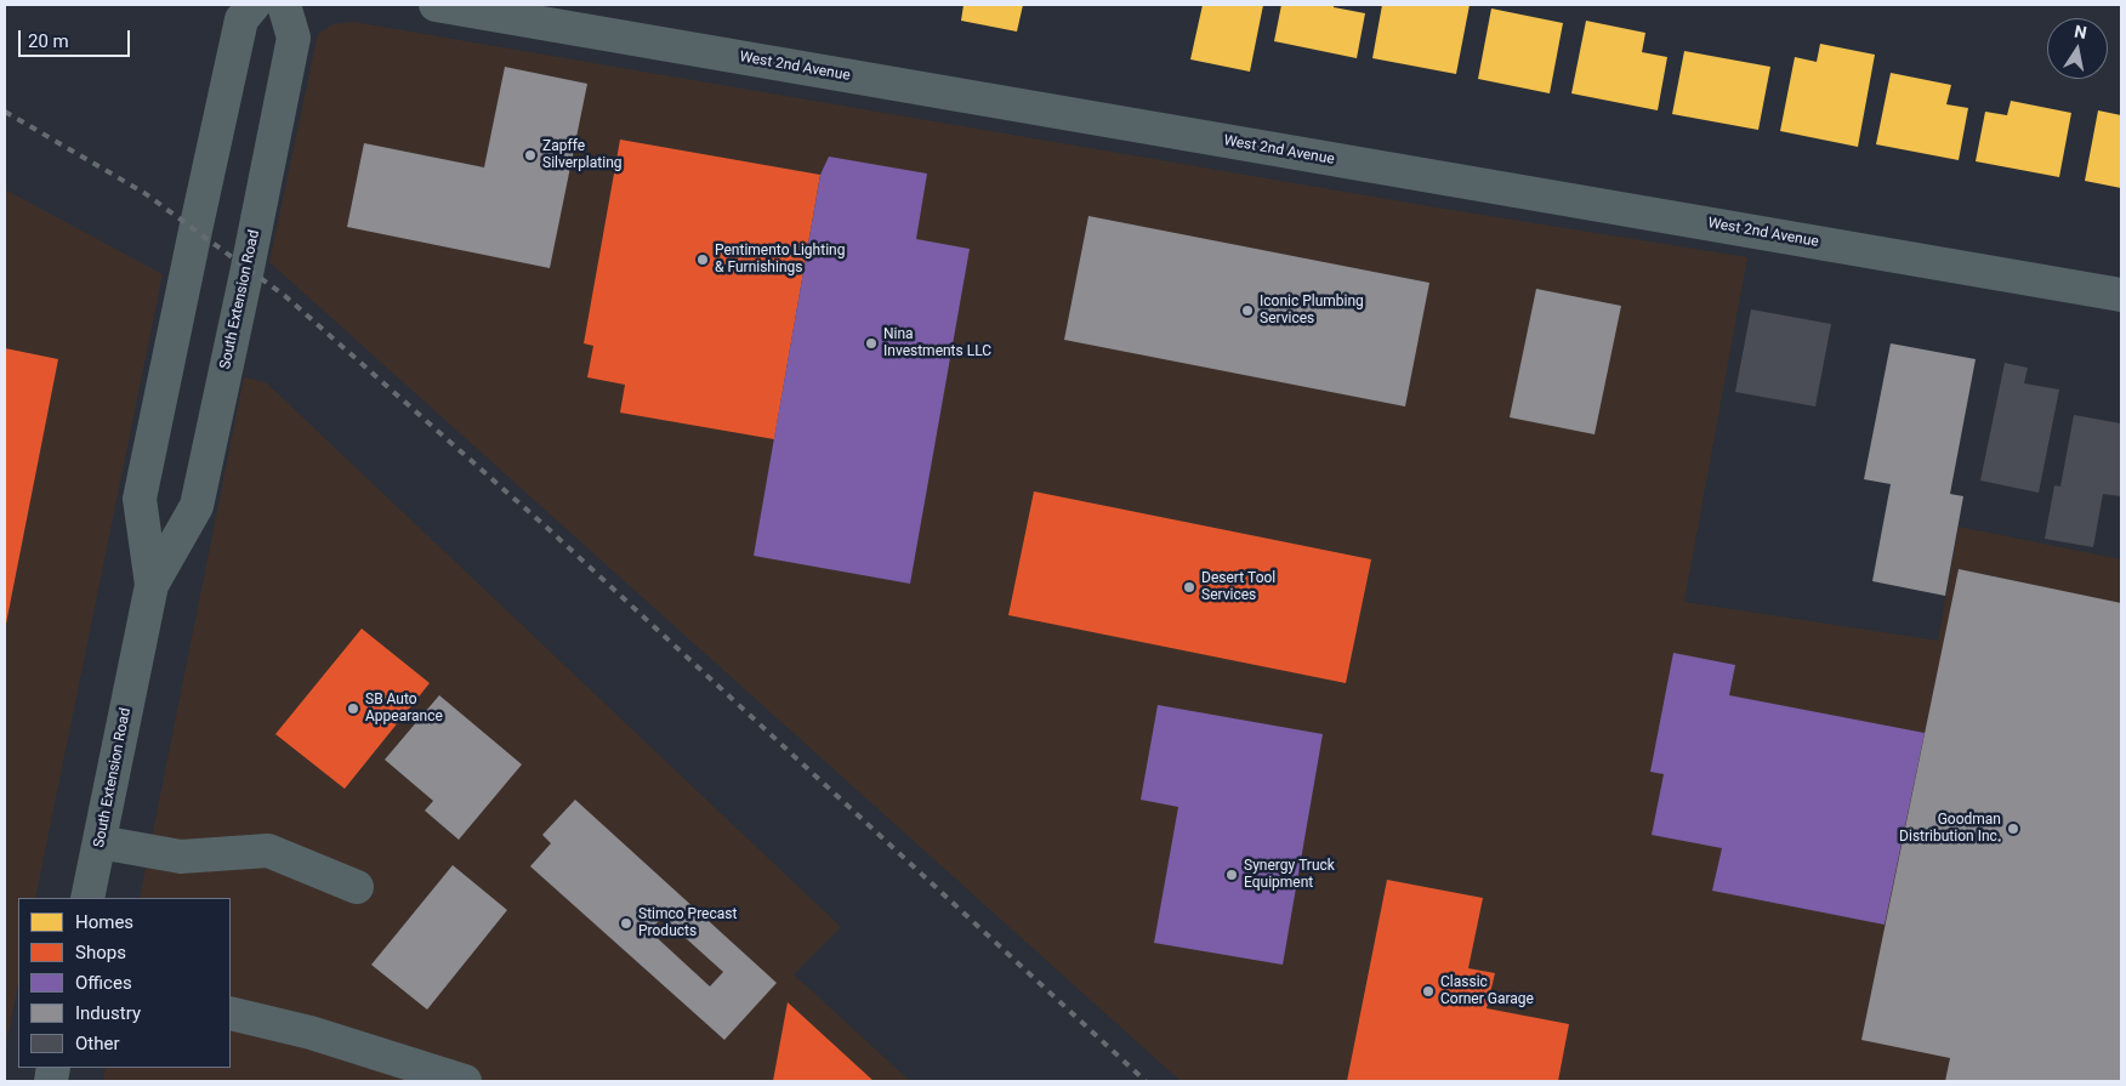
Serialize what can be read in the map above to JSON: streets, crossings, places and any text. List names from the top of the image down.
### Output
{
  "streets": {
    "street": ["West 2nd Avenue", "South Extension Road"]
  },
  "places": [
    "Zapffe Silverplating",
    "Pentimento Lighting & Furnishings",
    "Iconic Plumbing Services",
    "Nina Investments LLC",
    "Desert Tool Services",
    "SB Auto Appearance",
    "Goodman Distribution Inc.",
    "Synergy Truck Equipment",
    "Stimco Precast Products",
    "Classic Corner Garage"
  ],
  "legend": [
    "Homes",
    "Shops",
    "Offices",
    "Industry",
    "Other"
  ],
  "scale_bar": "20 m",
  "north": "top"
}
